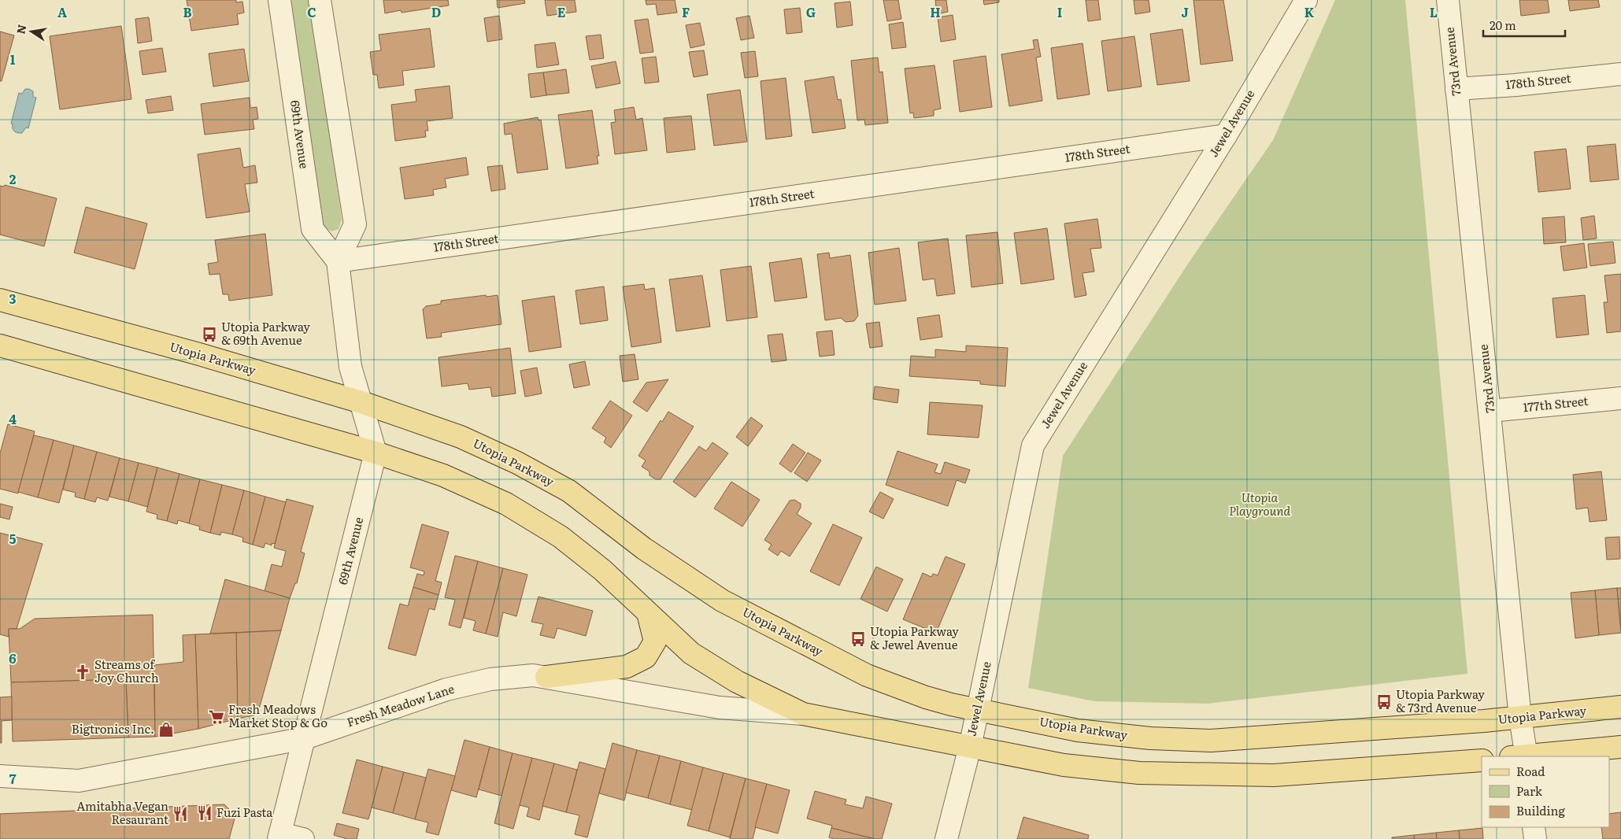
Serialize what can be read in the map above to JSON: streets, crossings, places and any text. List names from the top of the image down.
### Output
{
  "streets": {
    "main road": ["Utopia Parkway"],
    "street": [
      "73rd Avenue",
      "178th Street",
      "Jewel Avenue",
      "69th Avenue",
      "177th Street",
      "Fresh Meadow Lane"
    ]
  },
  "crossings": [
    ["73rd Avenue", "178th Street"],
    ["73rd Avenue", "Utopia Parkway"],
    ["73rd Avenue", "177th Street"],
    ["178th Street", "Jewel Avenue"],
    ["178th Street", "69th Avenue"],
    ["Jewel Avenue", "Utopia Parkway"],
    ["69th Avenue", "Fresh Meadow Lane"]
  ],
  "parks": ["Utopia Playground"],
  "places": {
    "bus stop": ["Utopia Parkway & 69th Avenue", "Utopia Parkway & Jewel Avenue", "Utopia Parkway & 73rd Avenue"],
    "church": ["Streams of Joy Church"],
    "supermarket": ["Fresh Meadows Market Stop & Go"],
    "shop": ["Bigtronics Inc."],
    "restaurant": ["Fuzi Pasta", "Amitabha Vegan Resaurant"]
  },
  "legend": ["Road", "Park", "Building"],
  "scale_bar": "20 m",
  "north": "left",
  "grid": {
    "columns": [
      "A",
      "B",
      "C",
      "D",
      "E",
      "F",
      "G",
      "H",
      "I",
      "J",
      "K",
      "L"
    ],
    "rows": [
      "1",
      "2",
      "3",
      "4",
      "5",
      "6",
      "7"
    ]
  }
}
